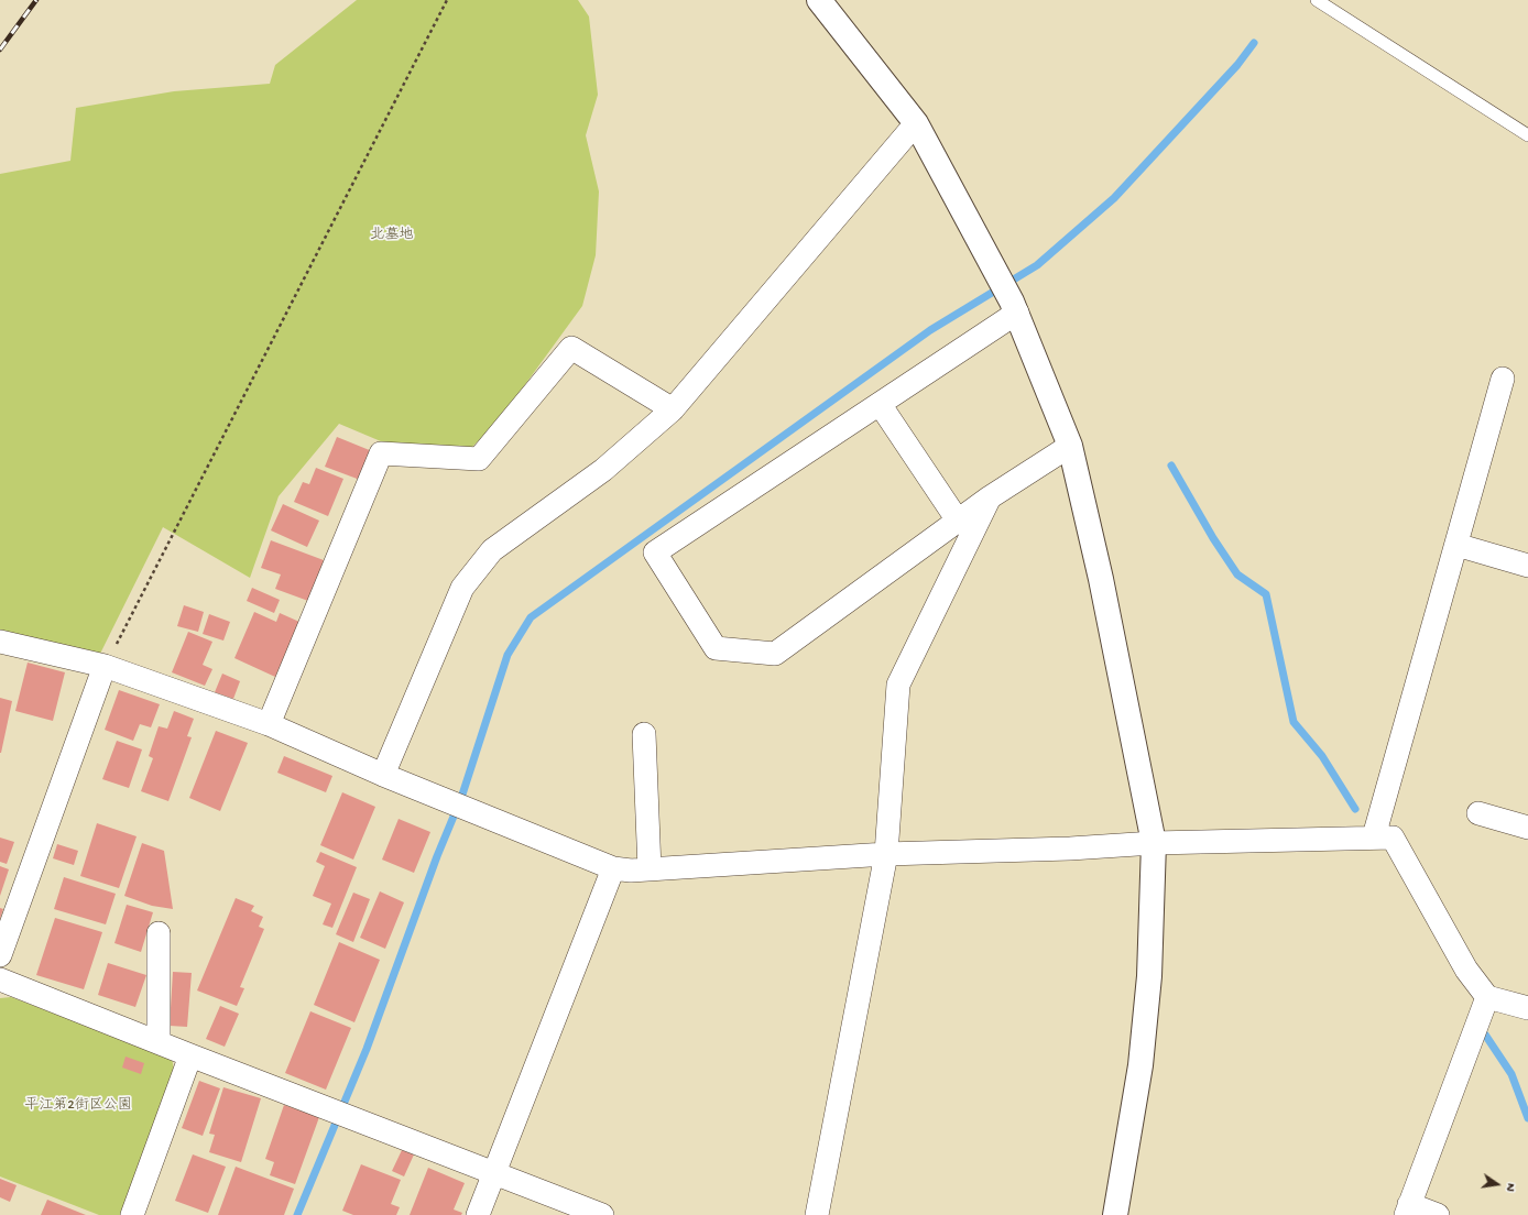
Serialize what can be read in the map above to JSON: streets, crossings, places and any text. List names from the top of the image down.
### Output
{
  "parks": ["北墓地", "平江第2街区公園"],
  "north": "right"
}
